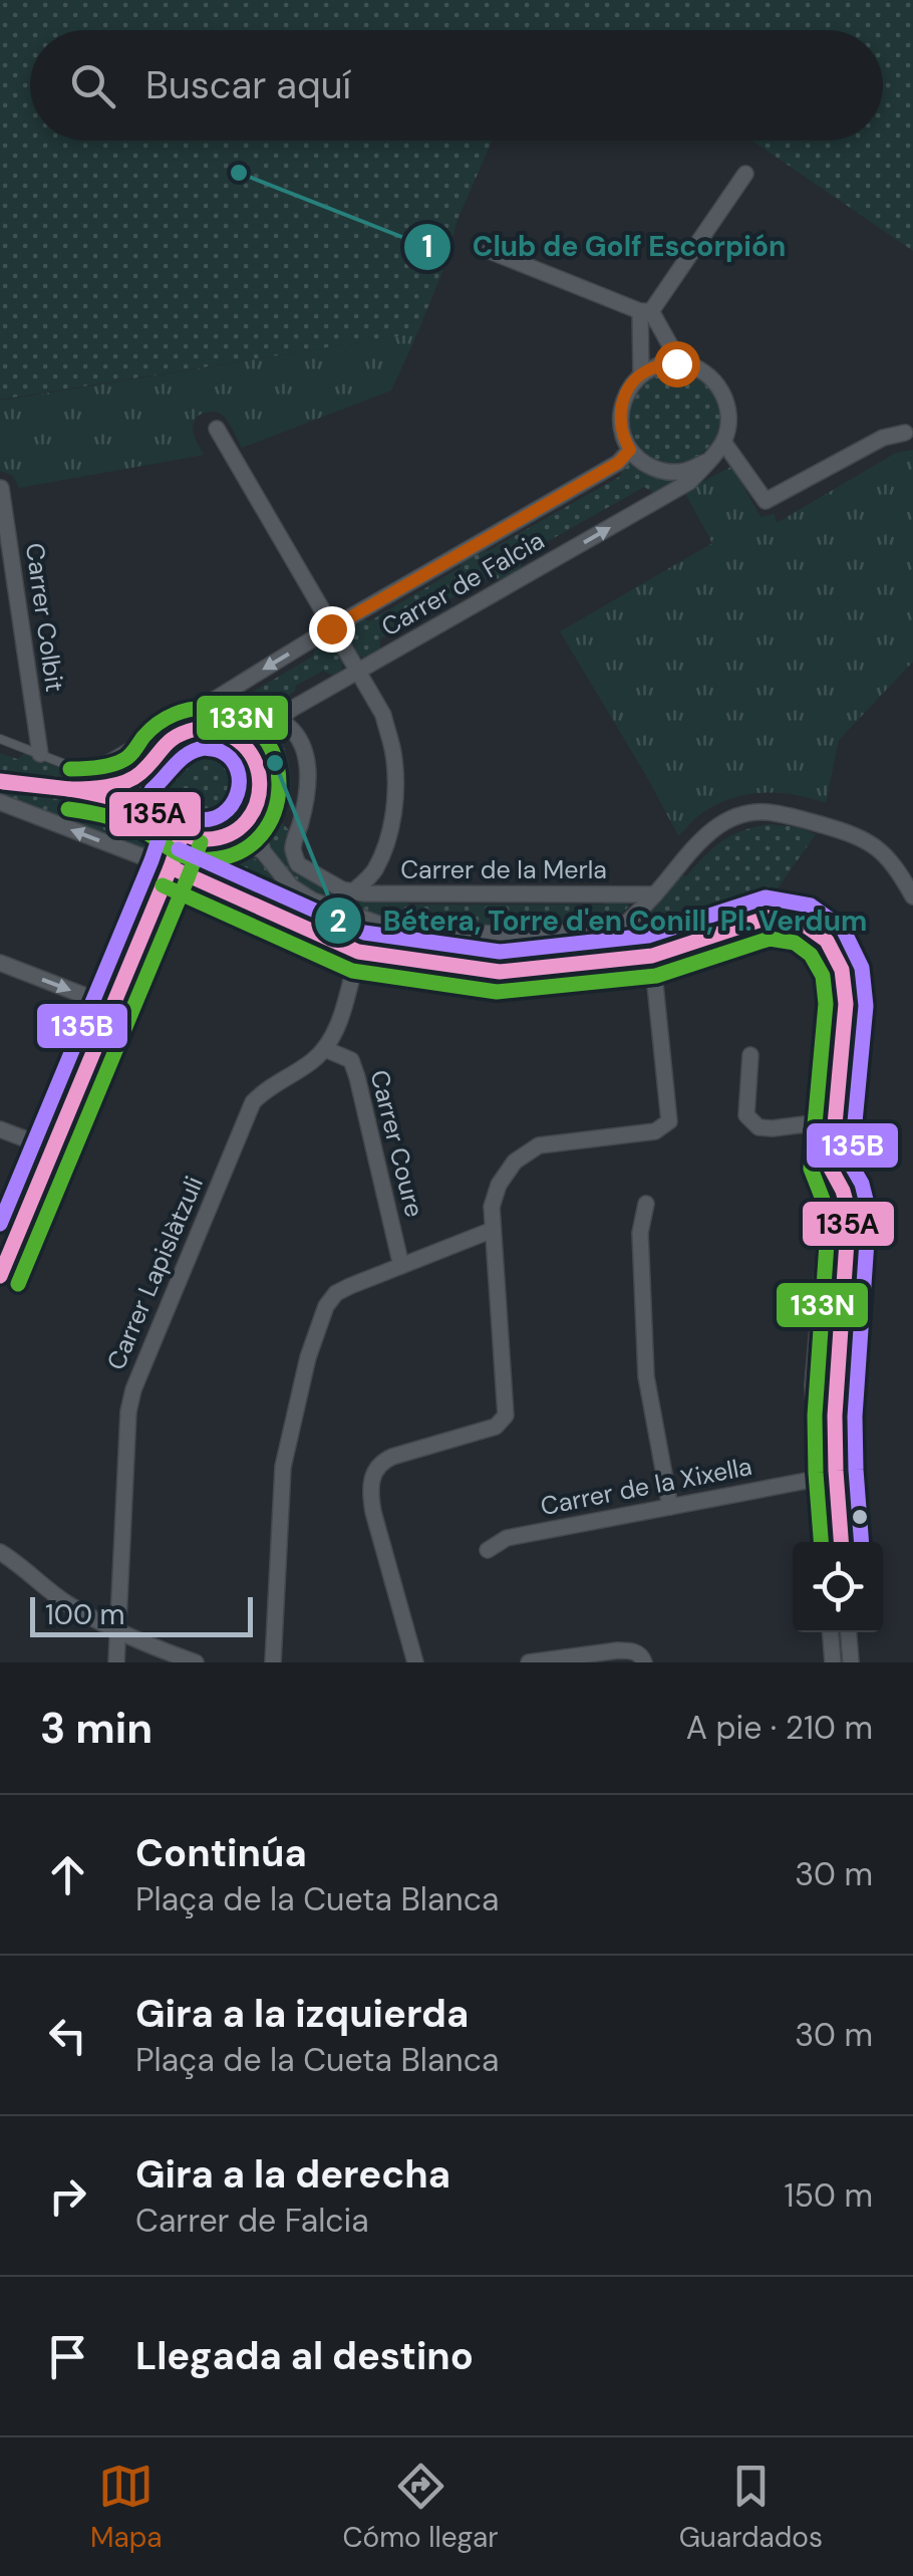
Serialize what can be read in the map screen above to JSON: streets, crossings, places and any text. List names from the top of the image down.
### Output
{
  "streets": {
    "street": [
      "Carrer de Falcia",
      "Carrer Colbit",
      "Carrer de la Merla",
      "Carrer Coure",
      "Carrer Lapislàtzuli",
      "Carrer de la Xixella"
    ]
  },
  "crossings": [
    ["Carrer Coure", "Carrer Lapislàtzuli"]
  ],
  "places": ["Club de Golf Escorpión", "Bétera, Torre d'en Conill, Pl. Verdum"],
  "lines": ["transit line 133N", "transit line 135A", "transit line 135B"],
  "scale_bar": "100 m",
  "page": {
    "search": "Buscar aquí",
    "scale": "100 m",
    "heading": ["3 min", "A pie · 210 m"],
    "list": [
      ["Continúa", "Plaça de la Cueta Blanca", "30 m"],
      ["Gira a la izquierda", "Plaça de la Cueta Blanca", "30 m"],
      ["Gira a la derecha", "Carrer de Falcia", "150 m"],
      "Llegada al destino"
    ],
    "nav": ["Mapa", "Cómo llegar", "Guardados"]
  }
}
